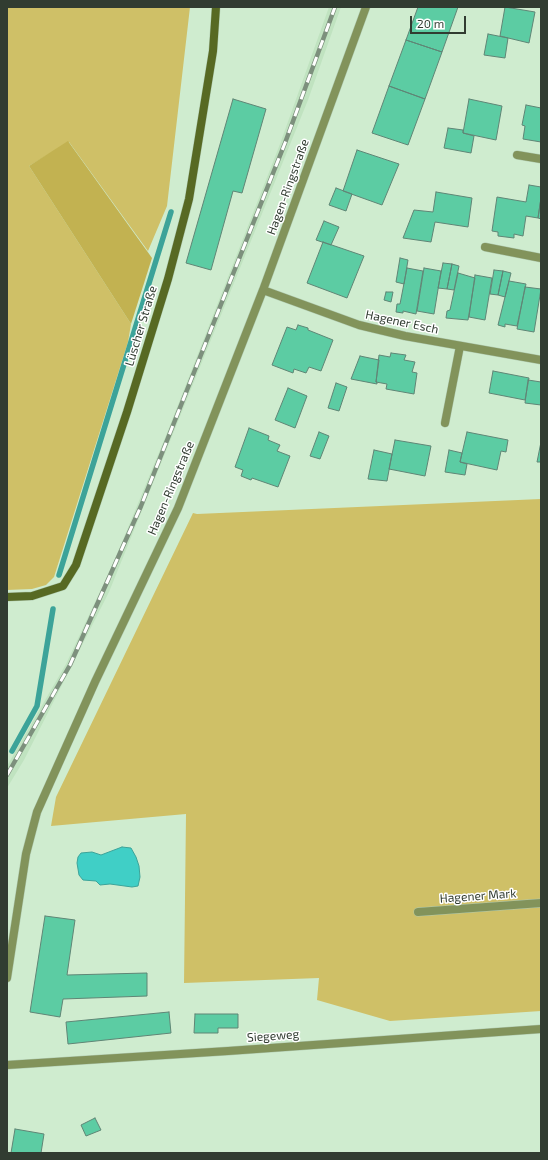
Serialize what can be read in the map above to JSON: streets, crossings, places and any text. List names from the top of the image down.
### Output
{
  "streets": {
    "street": [
      "Hagen-Ringstraße",
      "Hagener Esch",
      "Lüscher Straße",
      "Hagener Mark",
      "Siegeweg"
    ]
  },
  "crossings": [
    ["Hagen-Ringstraße", "Hagener Esch"]
  ],
  "scale_bar": "20 m"
}
